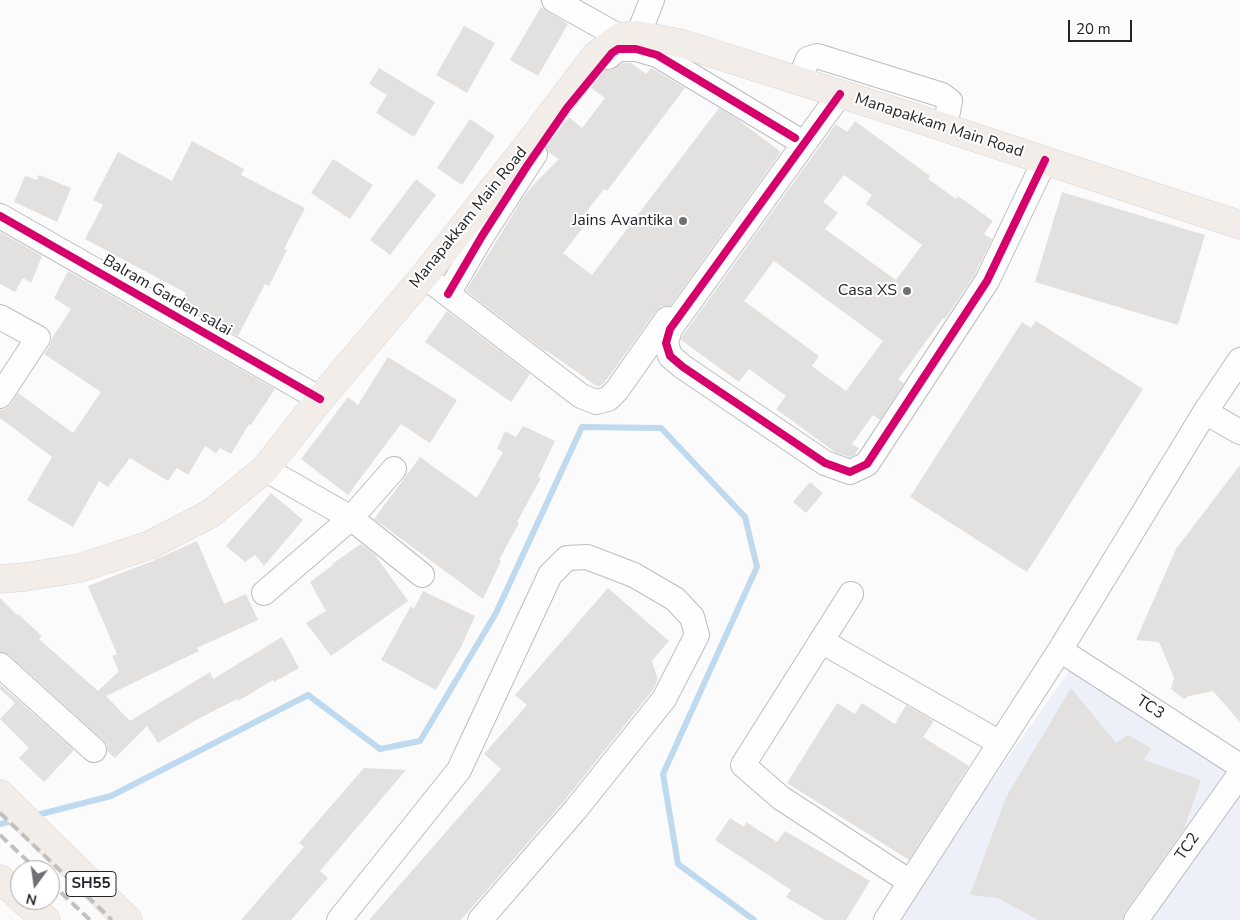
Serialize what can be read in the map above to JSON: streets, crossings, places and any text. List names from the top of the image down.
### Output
{
  "streets": {
    "main road": ["Manapakkam Main Road", "SH55"],
    "street": ["Balram Garden salai", "TC3", "TC2"]
  },
  "crossings": [
    ["Manapakkam Main Road", "Balram Garden salai"]
  ],
  "places": ["Jains Avantika", "Casa XS"],
  "scale_bar": "20 m",
  "north": "bottom"
}
